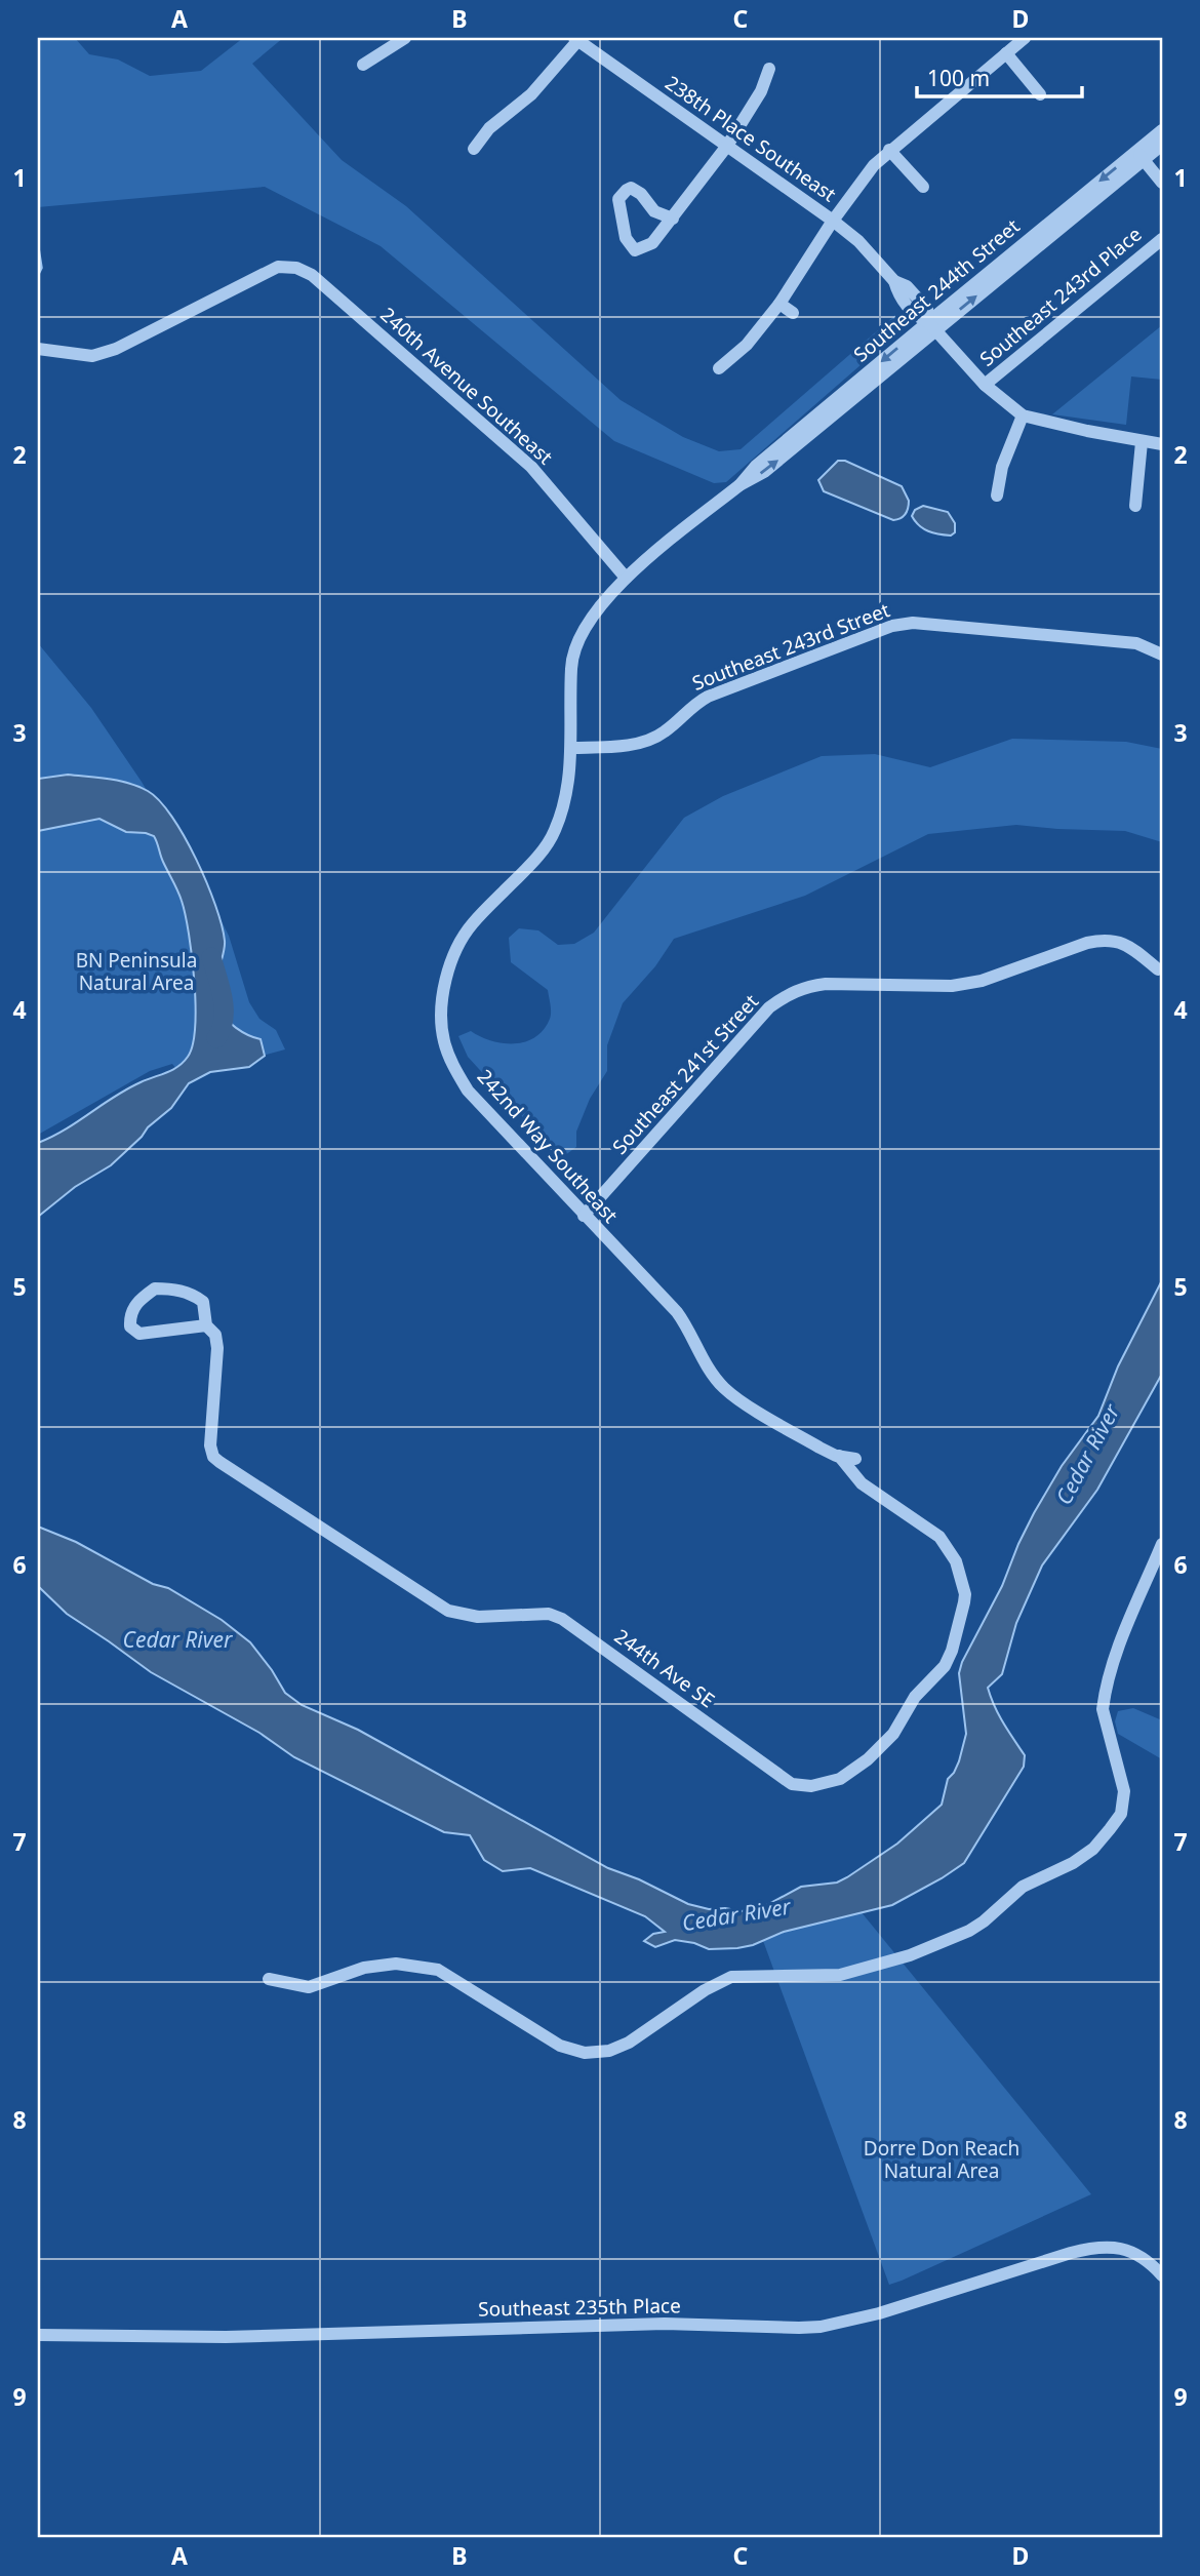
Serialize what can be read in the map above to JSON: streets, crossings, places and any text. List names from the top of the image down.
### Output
{
  "streets": {
    "street": [
      "238th Place Southeast",
      "Southeast 244th Street",
      "Southeast 243rd Place",
      "240th Avenue Southeast",
      "Southeast 243rd Street",
      "Southeast 241st Street",
      "242nd Way Southeast",
      "244th Ave SE",
      "Southeast 235th Place"
    ]
  },
  "crossings": [
    ["238th Place Southeast", "Southeast 244th Street"],
    ["238th Place Southeast", "Southeast 243rd Place"],
    ["Southeast 244th Street", "240th Avenue Southeast"],
    ["Southeast 244th Street", "242nd Way Southeast"],
    ["Southeast 243rd Street", "242nd Way Southeast"],
    ["Southeast 241st Street", "242nd Way Southeast"],
    ["242nd Way Southeast", "244th Ave SE"]
  ],
  "water": ["Cedar River"],
  "parks": ["BN Peninsula Natural Area", "Dorre Don Reach Natural Area"],
  "scale_bar": "100 m",
  "grid": {
    "columns": [
      "A",
      "B",
      "C",
      "D"
    ],
    "rows": [
      "1",
      "2",
      "3",
      "4",
      "5",
      "6",
      "7",
      "8",
      "9"
    ]
  }
}
